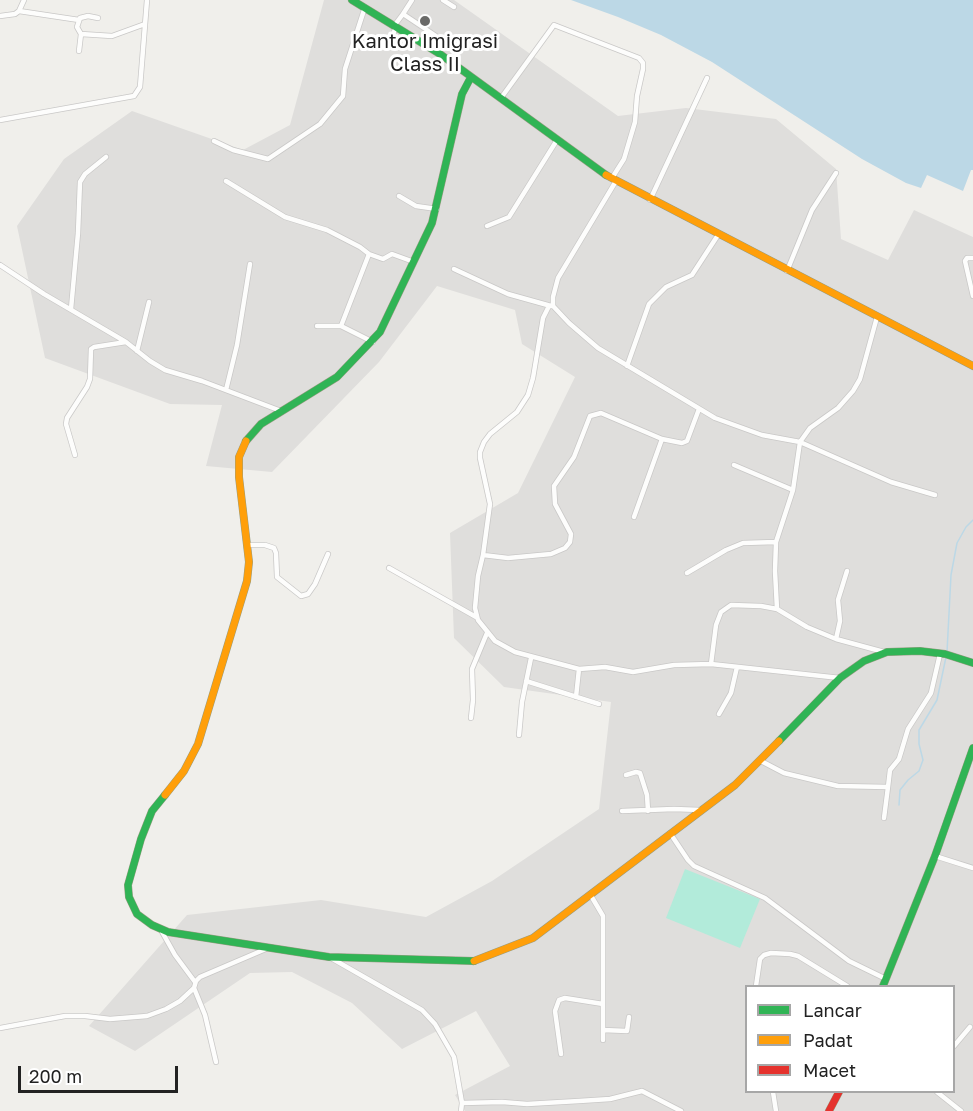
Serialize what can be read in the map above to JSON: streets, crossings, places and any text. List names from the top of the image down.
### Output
{
  "places": ["Kantor Imigrasi Class II"],
  "legend": ["Lancar", "Padat", "Macet"],
  "scale_bar": "200 m"
}
